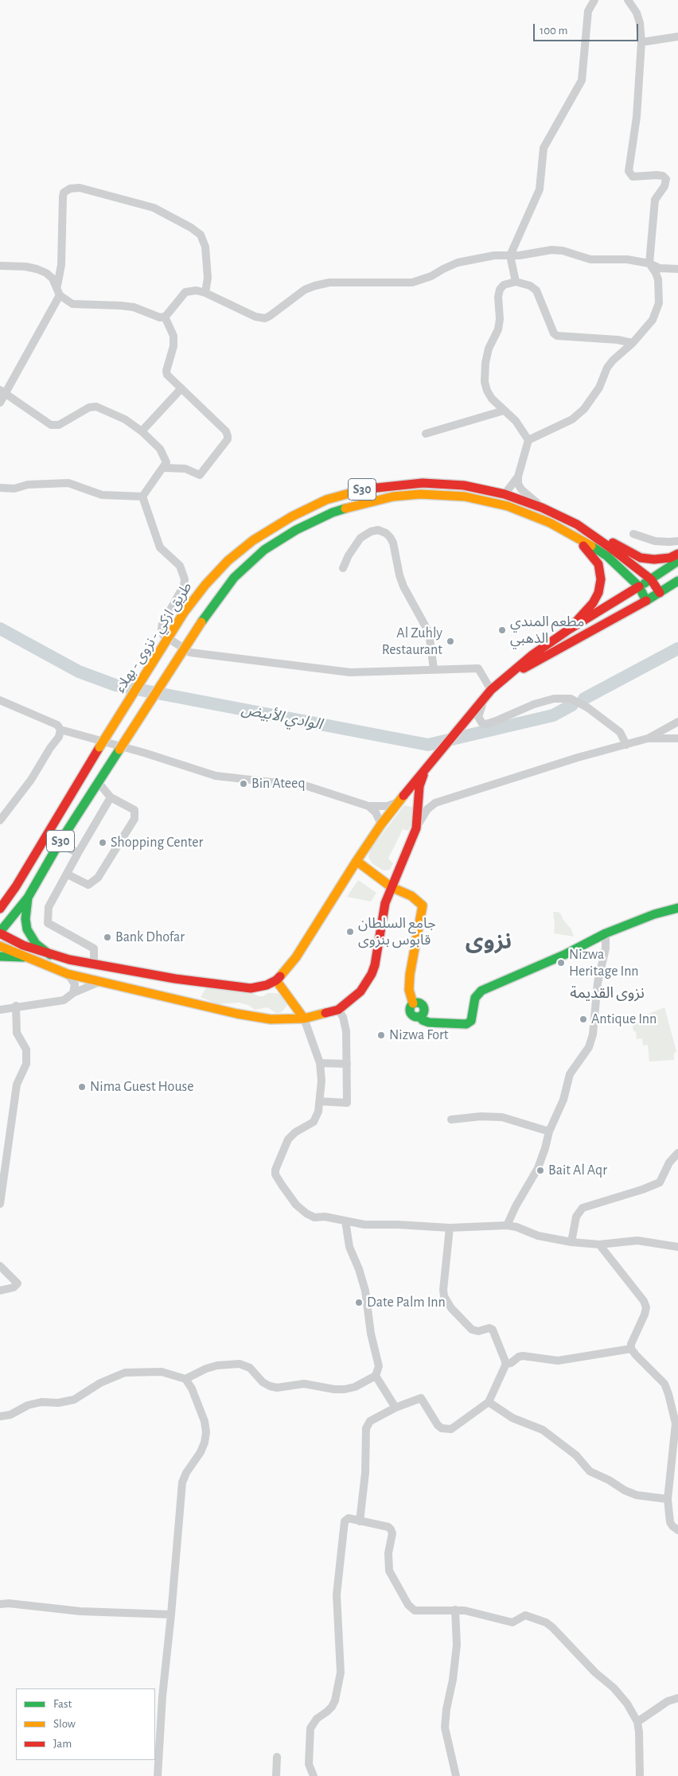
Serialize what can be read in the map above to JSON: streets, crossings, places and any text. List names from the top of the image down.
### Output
{
  "streets": {
    "main road": ["S30", "طريق ازكي - نزوى - بهلاء"]
  },
  "districts": ["نزوى", "نزوى القديمة"],
  "water": ["الوادي الأبيض"],
  "places": [
    "مطعم المندي الذهبي",
    "Al Zuhly Restaurant",
    "Bin Ateeq",
    "Shopping Center",
    "جامع السلطان قابوس بنزوى",
    "Bank Dhofar",
    "Nizwa Heritage Inn",
    "Antique Inn",
    "Nizwa Fort",
    "Nima Guest House",
    "Bait Al Aqr",
    "Date Palm Inn"
  ],
  "legend": ["Fast", "Slow", "Jam"],
  "scale_bar": "100 m"
}
